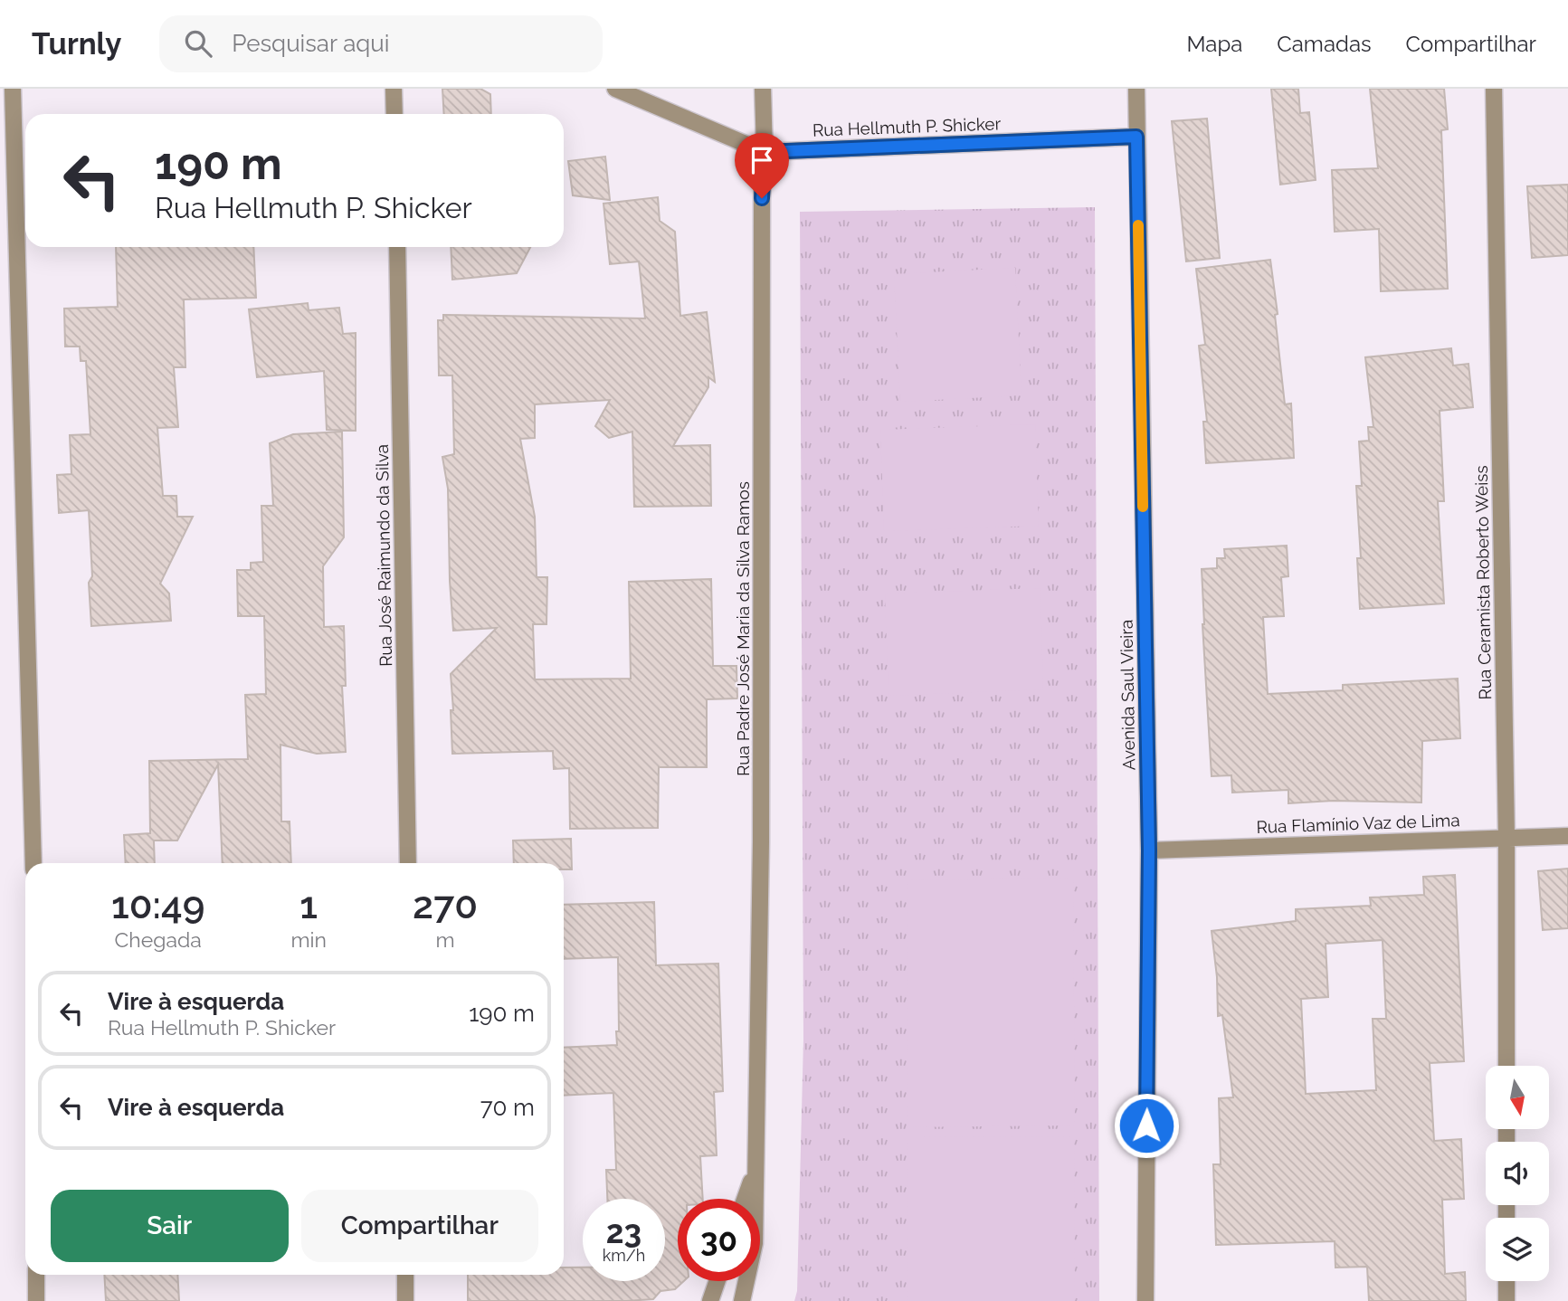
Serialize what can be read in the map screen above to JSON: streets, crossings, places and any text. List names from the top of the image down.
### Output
{
  "streets": {
    "street": [
      "Rua Hellmuth P. Shicker",
      "Rua José Raimundo da Silva",
      "Rua Ceramista Roberto Weiss",
      "Rua Padre José Maria da Silva Ramos",
      "Avenida Saul Vieira",
      "Rua Flamínio Vaz de Lima"
    ]
  },
  "crossings": [
    ["Rua Hellmuth P. Shicker", "Rua Padre José Maria da Silva Ramos"],
    ["Rua Hellmuth P. Shicker", "Avenida Saul Vieira"],
    ["Rua Ceramista Roberto Weiss", "Rua Flamínio Vaz de Lima"],
    ["Avenida Saul Vieira", "Rua Flamínio Vaz de Lima"]
  ],
  "north": "bottom",
  "page": {
    "header": "Turnly",
    "search": "Pesquisar aqui",
    "nav": ["Mapa", "Camadas", "Compartilhar"],
    "turn": ["190 m", "Rua Hellmuth P. Shicker"],
    "eta": [
      "10:49",
      "Chegada",
      "1",
      "min",
      "270",
      "m"
    ],
    "list": [
      {
        "name": "Vire à esquerda",
        "note": "Rua Hellmuth P. Shicker",
        "value": "190 m"
      },
      {
        "name": "Vire à esquerda",
        "value": "70 m"
      }
    ],
    "buttons": ["Sair", "Compartilhar"],
    "speed": "23 km/h",
    "limit": "30"
  }
}
